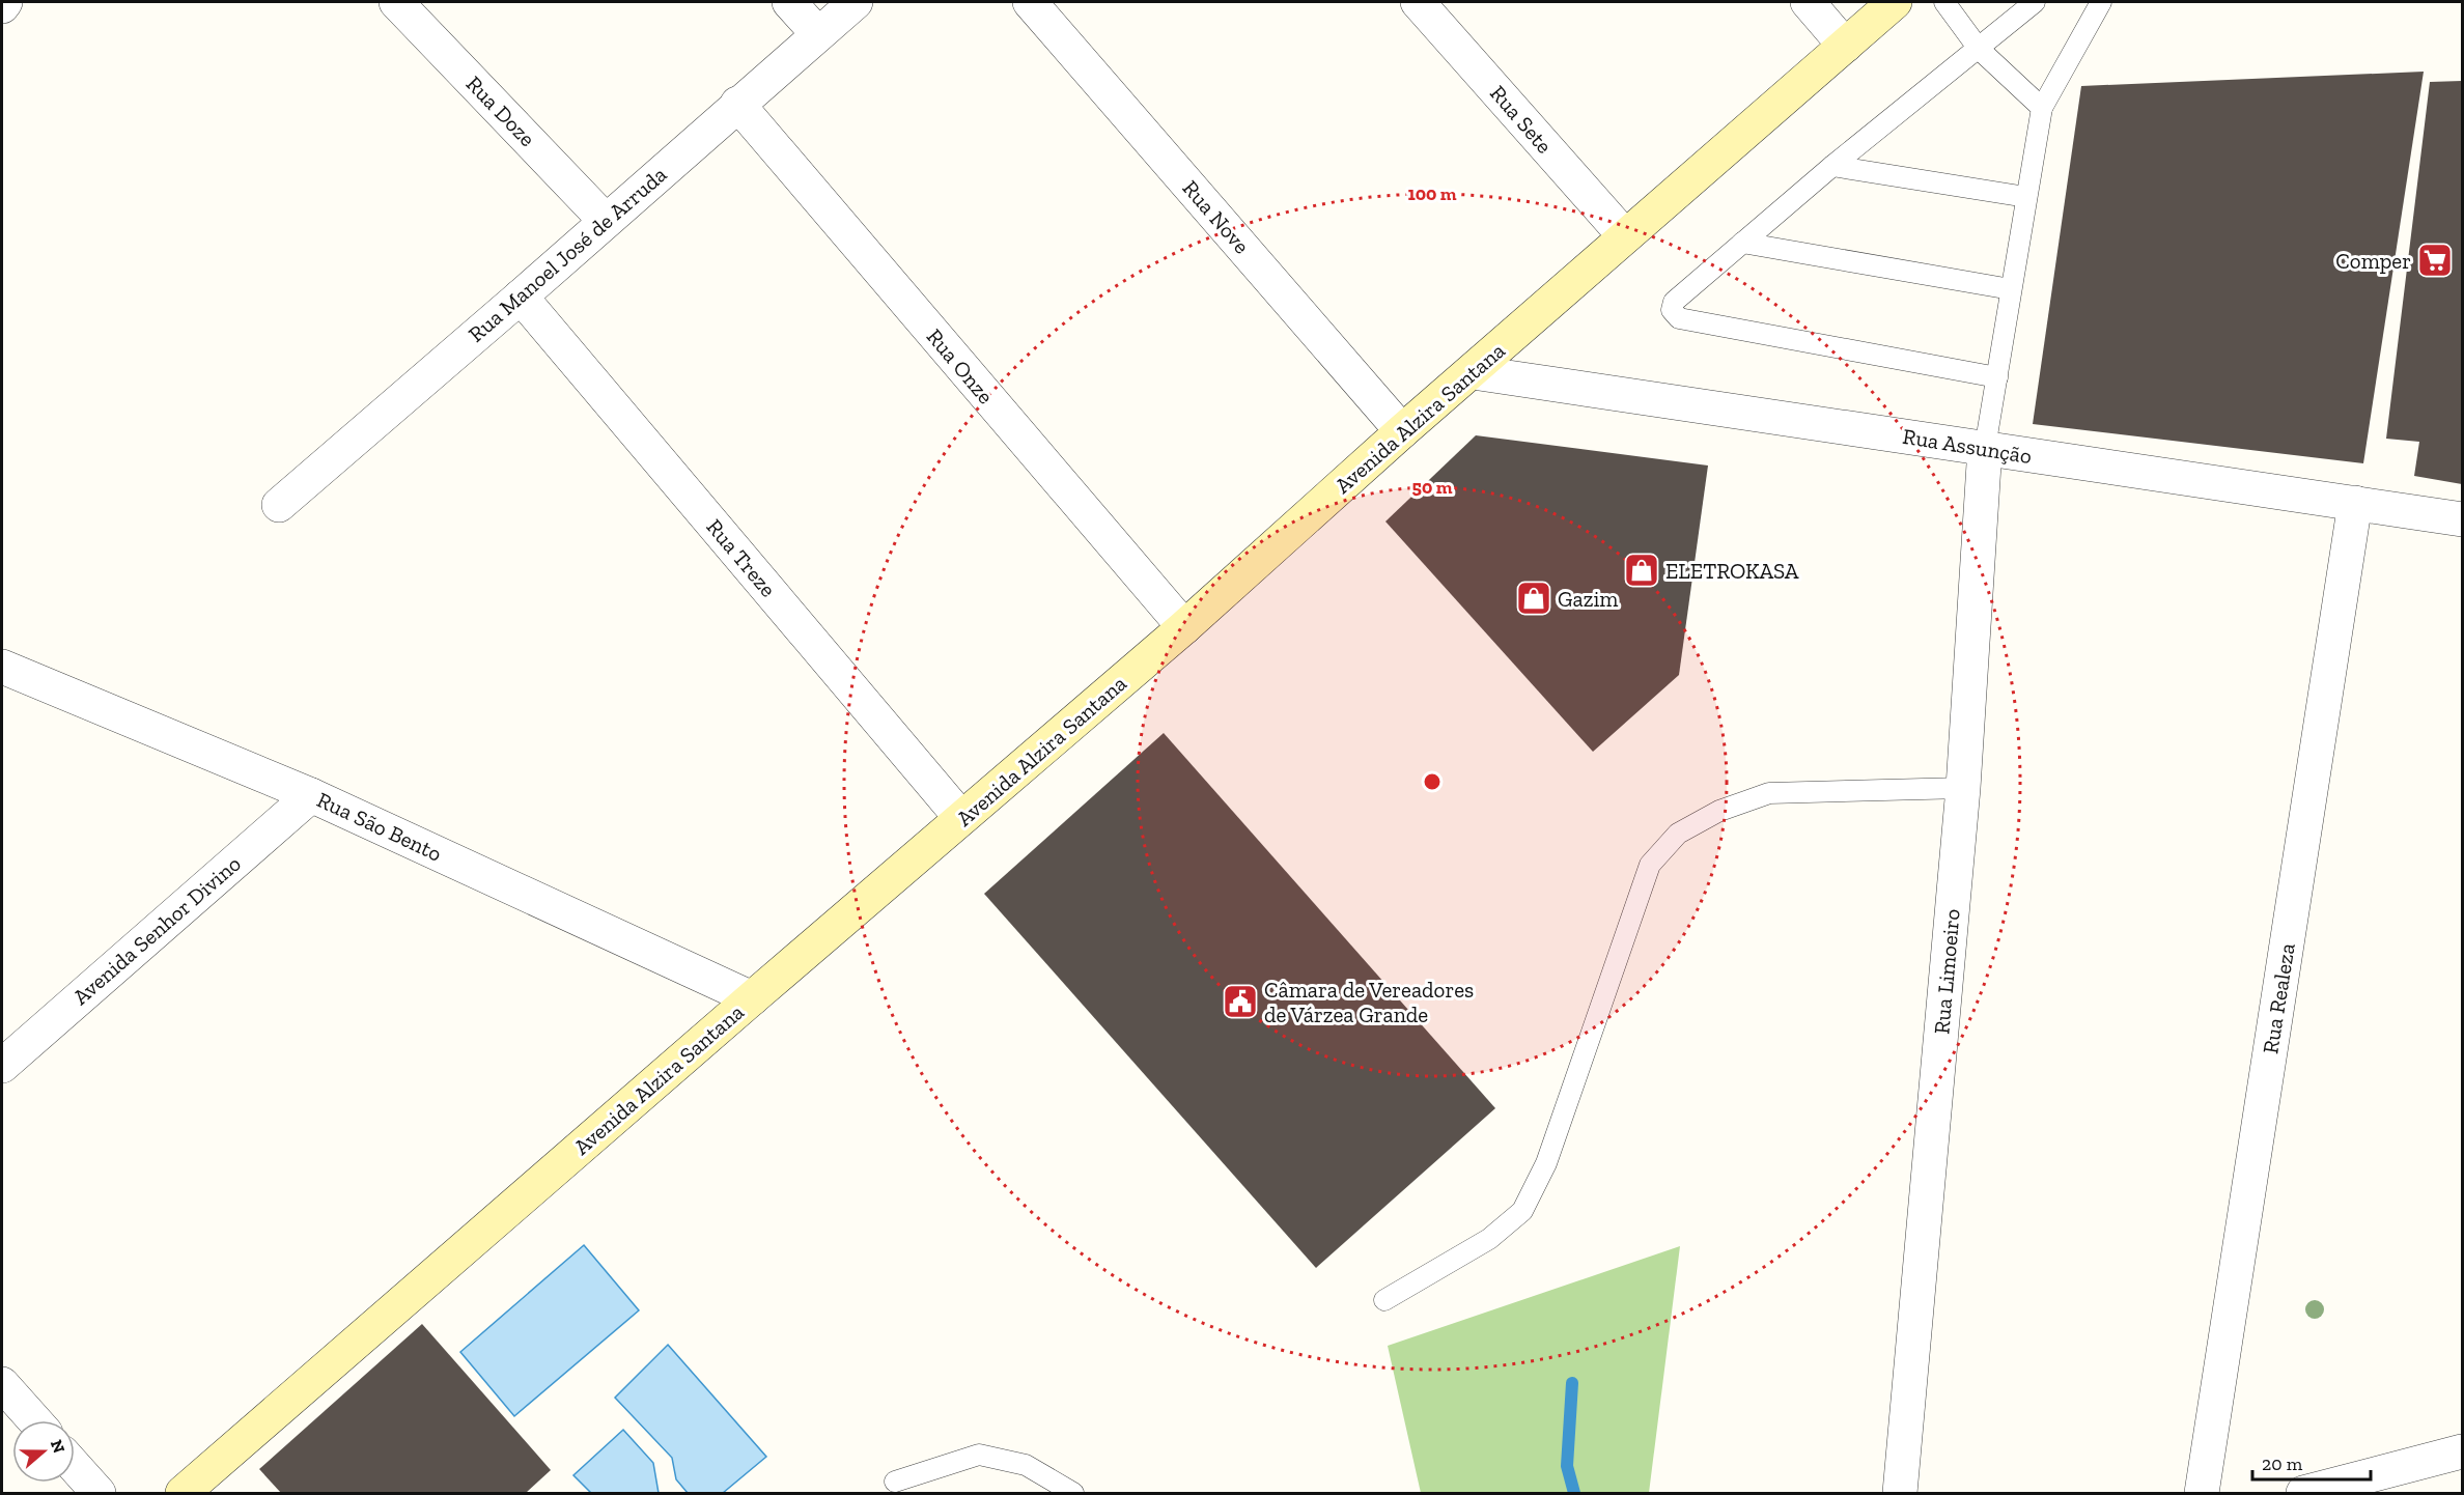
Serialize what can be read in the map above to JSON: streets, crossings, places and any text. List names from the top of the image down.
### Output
{
  "streets": {
    "main road": ["Avenida Alzira Santana"],
    "street": [
      "Rua Doze",
      "Rua Sete",
      "Rua Nove",
      "Rua Manoel José de Arruda",
      "Rua Onze",
      "Rua Assunção",
      "Rua Treze",
      "Rua São Bento",
      "Avenida Senhor Divino",
      "Rua Limoeiro",
      "Rua Realeza"
    ]
  },
  "crossings": [
    ["Rua Doze", "Rua Manoel José de Arruda"],
    ["Rua Sete", "Avenida Alzira Santana"],
    ["Rua Nove", "Avenida Alzira Santana"],
    ["Rua Manoel José de Arruda", "Rua Onze"],
    ["Rua Manoel José de Arruda", "Rua Treze"],
    ["Rua Onze", "Avenida Alzira Santana"],
    ["Avenida Alzira Santana", "Rua Assunção"],
    ["Avenida Alzira Santana", "Rua Treze"],
    ["Avenida Alzira Santana", "Rua São Bento"],
    ["Rua Assunção", "Rua Limoeiro"],
    ["Rua Assunção", "Rua Realeza"],
    ["Rua São Bento", "Avenida Senhor Divino"]
  ],
  "places": {
    "supermarket": ["Comper"],
    "shop": ["ELETROKASA", "Gazim"],
    "public building": ["Câmara de Vereadores de Várzea Grande"]
  },
  "scale_bar": "20 m",
  "north": "right",
  "rings": ["100 m", "50 m"]
}
